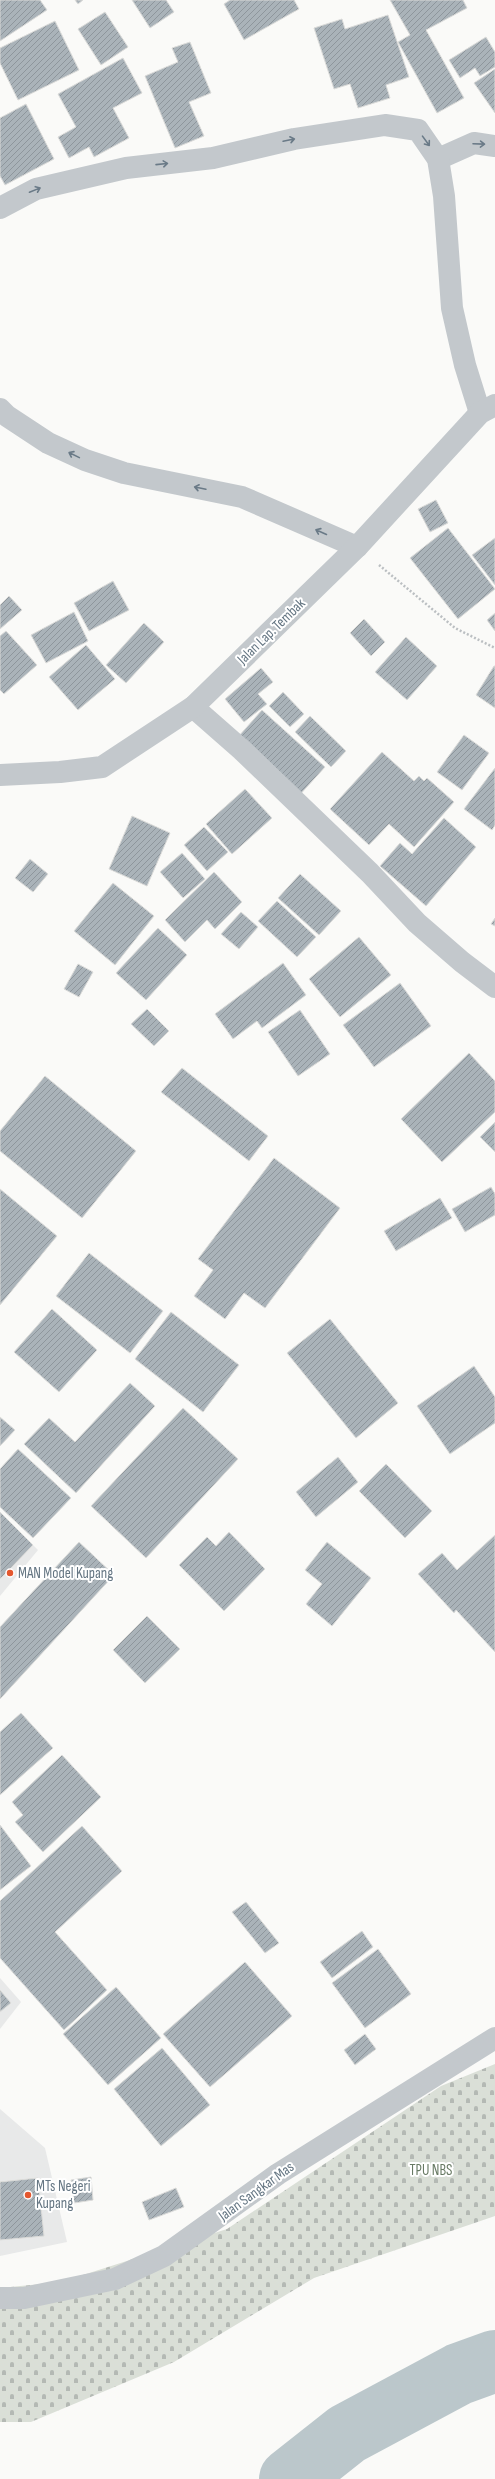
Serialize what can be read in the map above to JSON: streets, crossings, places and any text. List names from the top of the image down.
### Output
{
  "streets": {
    "street": ["Jalan Lap. Tembak", "Jalan Sangkar Mas"]
  },
  "parks": ["TPU NBS"],
  "places": ["MAN Model Kupang", "MTs Negeri Kupang"]
}
